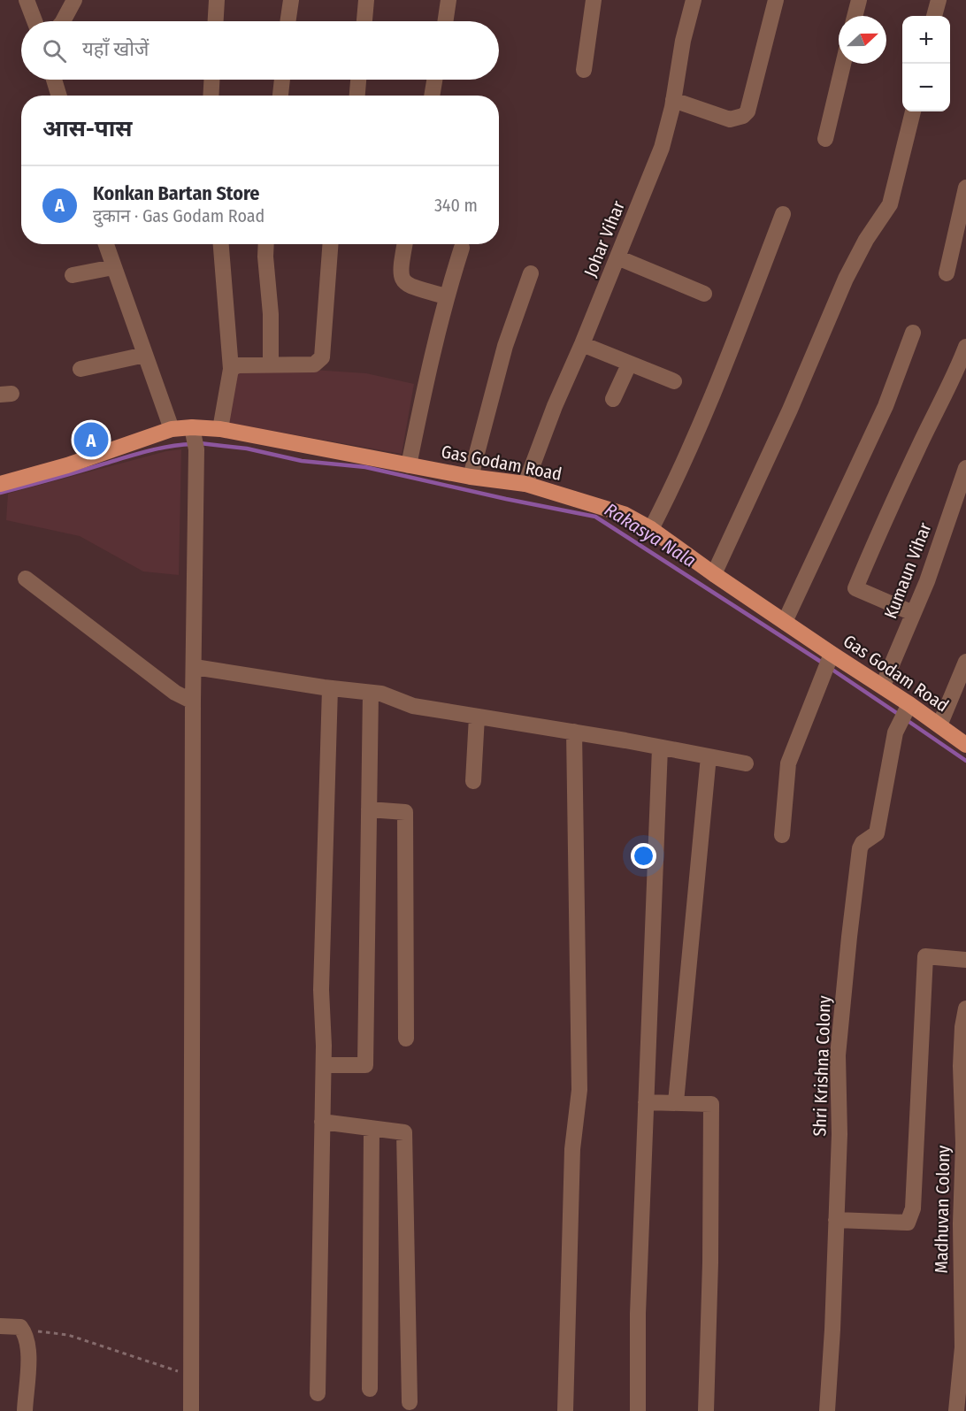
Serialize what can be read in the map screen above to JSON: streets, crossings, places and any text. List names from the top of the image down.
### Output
{
  "streets": {
    "main road": ["Gas Godam Road"],
    "street": [
      "Johar Vihar",
      "Kumaun Vihar",
      "Shri Krishna Colony",
      "Madhuvan Colony"
    ]
  },
  "crossings": [
    ["Johar Vihar", "Gas Godam Road"],
    ["Gas Godam Road", "Kumaun Vihar"],
    ["Gas Godam Road", "Shri Krishna Colony"]
  ],
  "water": ["Rakasya Nala"],
  "north": "right",
  "page": {
    "map_buttons": ["+", "−"],
    "search": "यहाँ खोजें",
    "heading": "आस-पास",
    "list": [
      {
        "mark": "A",
        "name": "Konkan Bartan Store",
        "note": "दुकान · Gas Godam Road",
        "value": "340 m"
      }
    ],
    "pins": "A"
  }
}
